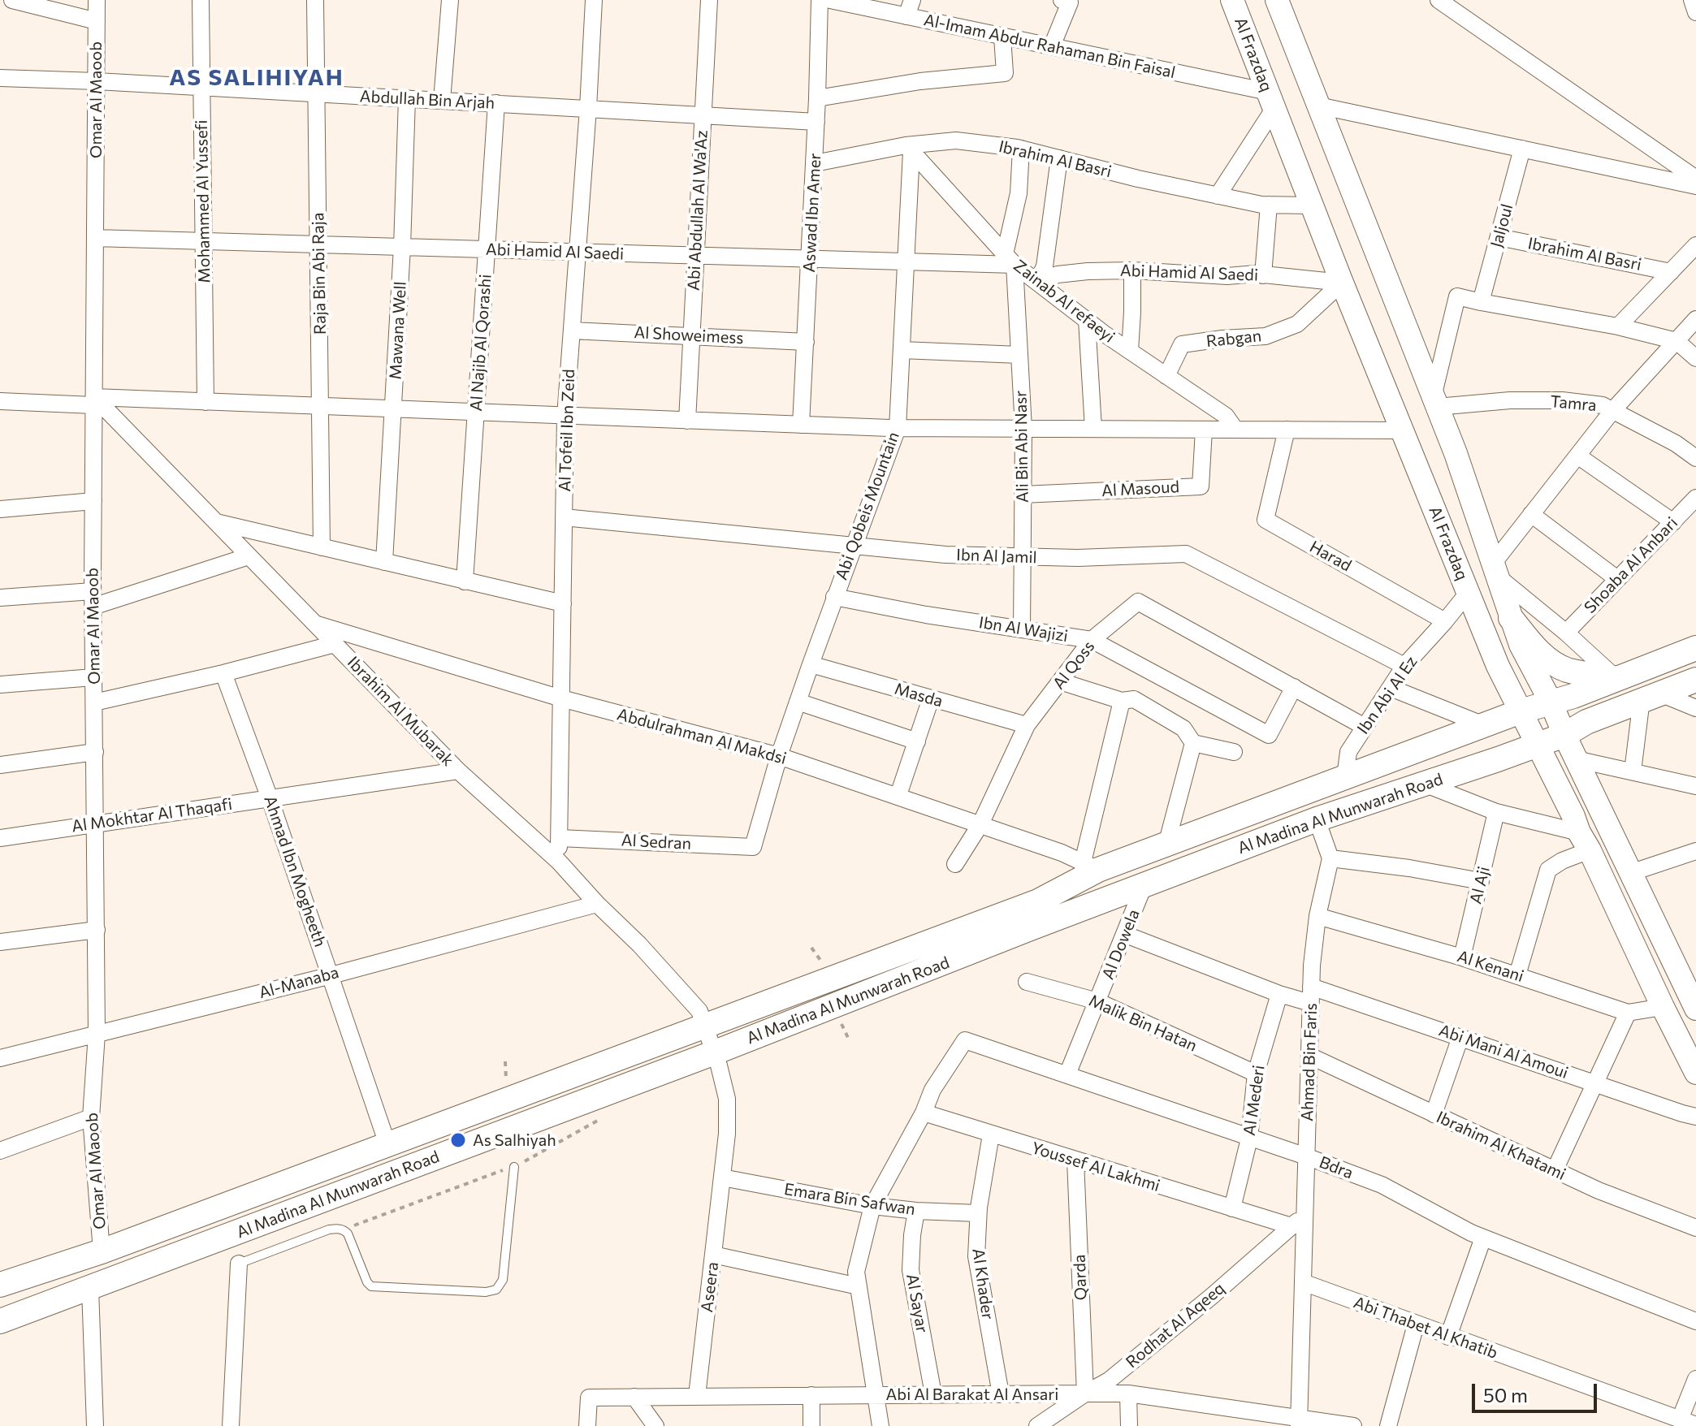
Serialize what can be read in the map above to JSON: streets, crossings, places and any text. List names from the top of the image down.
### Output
{
  "streets": {
    "main road": ["Al Frazdaq", "Al Madina Al Munwarah Road"],
    "street": [
      "Al-Imam Abdur Rahaman Bin Faisal",
      "Omar Al Maoob",
      "Abdullah Bin Arjah",
      "Ibrahim Al Basri",
      "Mohammed Al Yussefi",
      "Abi Abdullah Al Wa'Az",
      "Aswad Ibn Amer",
      "Jaljoul",
      "Abi Hamid Al Saedi",
      "Raja Bin Abi Raja",
      "Zainab Al refaeyi",
      "Mawana Well",
      "Al Showeimess",
      "Rabgan",
      "Al Najib Al Qorashi",
      "Tamra",
      "Al Tofeil Ibn Zeid",
      "Ali Bin Abi Nasr",
      "Al Masoud",
      "Abi Qobeis Mountain",
      "Ibn Al Jamil",
      "Harad",
      "Shoaba Al Anbari",
      "Ibn Al Wajizi",
      "Al Qoss",
      "Masda",
      "Ibn Abi Al Ez",
      "Ibrahim Al Mubarak",
      "Abdulrahman Al Makdsi",
      "Al Mokhtar Al Thaqafi",
      "Al Sedran",
      "Ahmad Ibn Mogheeth",
      "Al Aji",
      "Al Dowela",
      "Al Kenani",
      "Al-Manaba",
      "Malik Bin Hatan",
      "Abi Mani Al Amoui",
      "Ahmad Bin Faris",
      "Al Mederi",
      "Ibrahim Al Khatami",
      "Youssef Al Lakhmi",
      "Bdra",
      "Emara Bin Safwan",
      "Qarda",
      "Al Khader",
      "Aseera",
      "Al Sayar",
      "Rodhat Al Aqeeq",
      "Abi Thabet Al Khatib",
      "Abi Al Barakat Al Ansari"
    ]
  },
  "crossings": [
    ["Al-Imam Abdur Rahaman Bin Faisal", "Al Frazdaq"],
    ["Al Frazdaq", "Ibrahim Al Basri"],
    ["Al Frazdaq", "Abi Hamid Al Saedi"],
    ["Al Frazdaq", "Rabgan"],
    ["Al Frazdaq", "Tamra"],
    ["Al Frazdaq", "Al Madina Al Munwarah Road"],
    ["Al Frazdaq", "Al Kenani"],
    ["Omar Al Maoob", "Abdullah Bin Arjah"],
    ["Omar Al Maoob", "Abi Hamid Al Saedi"],
    ["Omar Al Maoob", "Ibrahim Al Mubarak"],
    ["Omar Al Maoob", "Al Madina Al Munwarah Road"],
    ["Omar Al Maoob", "Al Mokhtar Al Thaqafi"],
    ["Omar Al Maoob", "Al-Manaba"],
    ["Abdullah Bin Arjah", "Mohammed Al Yussefi"],
    ["Abdullah Bin Arjah", "Abi Abdullah Al Wa'Az"],
    ["Abdullah Bin Arjah", "Aswad Ibn Amer"],
    ["Abdullah Bin Arjah", "Raja Bin Abi Raja"],
    ["Abdullah Bin Arjah", "Mawana Well"],
    ["Abdullah Bin Arjah", "Al Najib Al Qorashi"],
    ["Abdullah Bin Arjah", "Al Tofeil Ibn Zeid"],
    ["Ibrahim Al Basri", "Aswad Ibn Amer"],
    ["Ibrahim Al Basri", "Jaljoul"],
    ["Ibrahim Al Basri", "Ali Bin Abi Nasr"],
    ["Mohammed Al Yussefi", "Abi Hamid Al Saedi"],
    ["Abi Abdullah Al Wa'Az", "Abi Hamid Al Saedi"],
    ["Abi Abdullah Al Wa'Az", "Al Showeimess"],
    ["Aswad Ibn Amer", "Abi Hamid Al Saedi"],
    ["Aswad Ibn Amer", "Al Showeimess"],
    ["Abi Hamid Al Saedi", "Raja Bin Abi Raja"],
    ["Abi Hamid Al Saedi", "Zainab Al refaeyi"],
    ["Abi Hamid Al Saedi", "Mawana Well"],
    ["Abi Hamid Al Saedi", "Rabgan"],
    ["Abi Hamid Al Saedi", "Al Najib Al Qorashi"],
    ["Abi Hamid Al Saedi", "Al Tofeil Ibn Zeid"],
    ["Abi Hamid Al Saedi", "Ali Bin Abi Nasr"],
    ["Abi Hamid Al Saedi", "Abi Qobeis Mountain"],
    ["Zainab Al refaeyi", "Rabgan"],
    ["Zainab Al refaeyi", "Ali Bin Abi Nasr"],
    ["Zainab Al refaeyi", "Abi Qobeis Mountain"],
    ["Al Showeimess", "Al Tofeil Ibn Zeid"],
    ["Al Tofeil Ibn Zeid", "Ibn Al Jamil"],
    ["Al Tofeil Ibn Zeid", "Ibrahim Al Mubarak"],
    ["Al Tofeil Ibn Zeid", "Abdulrahman Al Makdsi"],
    ["Al Tofeil Ibn Zeid", "Al Sedran"],
    ["Ali Bin Abi Nasr", "Al Masoud"],
    ["Ali Bin Abi Nasr", "Ibn Al Jamil"],
    ["Ali Bin Abi Nasr", "Ibn Al Wajizi"],
    ["Abi Qobeis Mountain", "Ibn Al Jamil"],
    ["Abi Qobeis Mountain", "Ibn Al Wajizi"],
    ["Abi Qobeis Mountain", "Masda"],
    ["Abi Qobeis Mountain", "Abdulrahman Al Makdsi"],
    ["Abi Qobeis Mountain", "Al Sedran"],
    ["Ibn Al Jamil", "Ibn Abi Al Ez"],
    ["Harad", "Ibn Abi Al Ez"],
    ["Ibn Al Wajizi", "Al Qoss"],
    ["Al Qoss", "Masda"],
    ["Al Qoss", "Ibn Abi Al Ez"],
    ["Al Qoss", "Abdulrahman Al Makdsi"],
    ["Ibn Abi Al Ez", "Al Madina Al Munwarah Road"],
    ["Ibrahim Al Mubarak", "Abdulrahman Al Makdsi"],
    ["Ibrahim Al Mubarak", "Al Madina Al Munwarah Road"],
    ["Ibrahim Al Mubarak", "Al Mokhtar Al Thaqafi"],
    ["Ibrahim Al Mubarak", "Al-Manaba"],
    ["Ibrahim Al Mubarak", "Aseera"],
    ["Abdulrahman Al Makdsi", "Al Madina Al Munwarah Road"],
    ["Al Madina Al Munwarah Road", "Ahmad Ibn Mogheeth"],
    ["Al Madina Al Munwarah Road", "Al Dowela"],
    ["Al Madina Al Munwarah Road", "Aseera"],
    ["Al Mokhtar Al Thaqafi", "Ahmad Ibn Mogheeth"],
    ["Ahmad Ibn Mogheeth", "Al-Manaba"],
    ["Al Aji", "Al Kenani"],
    ["Al Dowela", "Malik Bin Hatan"],
    ["Al Dowela", "Abi Mani Al Amoui"],
    ["Al Dowela", "Bdra"],
    ["Al Kenani", "Ahmad Bin Faris"],
    ["Malik Bin Hatan", "Al Mederi"],
    ["Abi Mani Al Amoui", "Ahmad Bin Faris"],
    ["Abi Mani Al Amoui", "Al Mederi"],
    ["Ahmad Bin Faris", "Ibrahim Al Khatami"],
    ["Ahmad Bin Faris", "Bdra"],
    ["Ahmad Bin Faris", "Rodhat Al Aqeeq"],
    ["Ahmad Bin Faris", "Abi Thabet Al Khatib"],
    ["Ahmad Bin Faris", "Abi Al Barakat Al Ansari"],
    ["Al Mederi", "Youssef Al Lakhmi"],
    ["Al Mederi", "Bdra"],
    ["Youssef Al Lakhmi", "Bdra"],
    ["Youssef Al Lakhmi", "Qarda"],
    ["Youssef Al Lakhmi", "Al Khader"],
    ["Youssef Al Lakhmi", "Rodhat Al Aqeeq"],
    ["Emara Bin Safwan", "Al Khader"],
    ["Emara Bin Safwan", "Aseera"],
    ["Emara Bin Safwan", "Al Sayar"],
    ["Qarda", "Rodhat Al Aqeeq"],
    ["Qarda", "Abi Al Barakat Al Ansari"],
    ["Al Khader", "Abi Al Barakat Al Ansari"],
    ["Aseera", "Abi Al Barakat Al Ansari"],
    ["Al Sayar", "Abi Al Barakat Al Ansari"],
    ["Rodhat Al Aqeeq", "Abi Al Barakat Al Ansari"]
  ],
  "districts": ["AS SALIHIYAH"],
  "places": ["As Salhiyah"],
  "scale_bar": "50 m"
}
